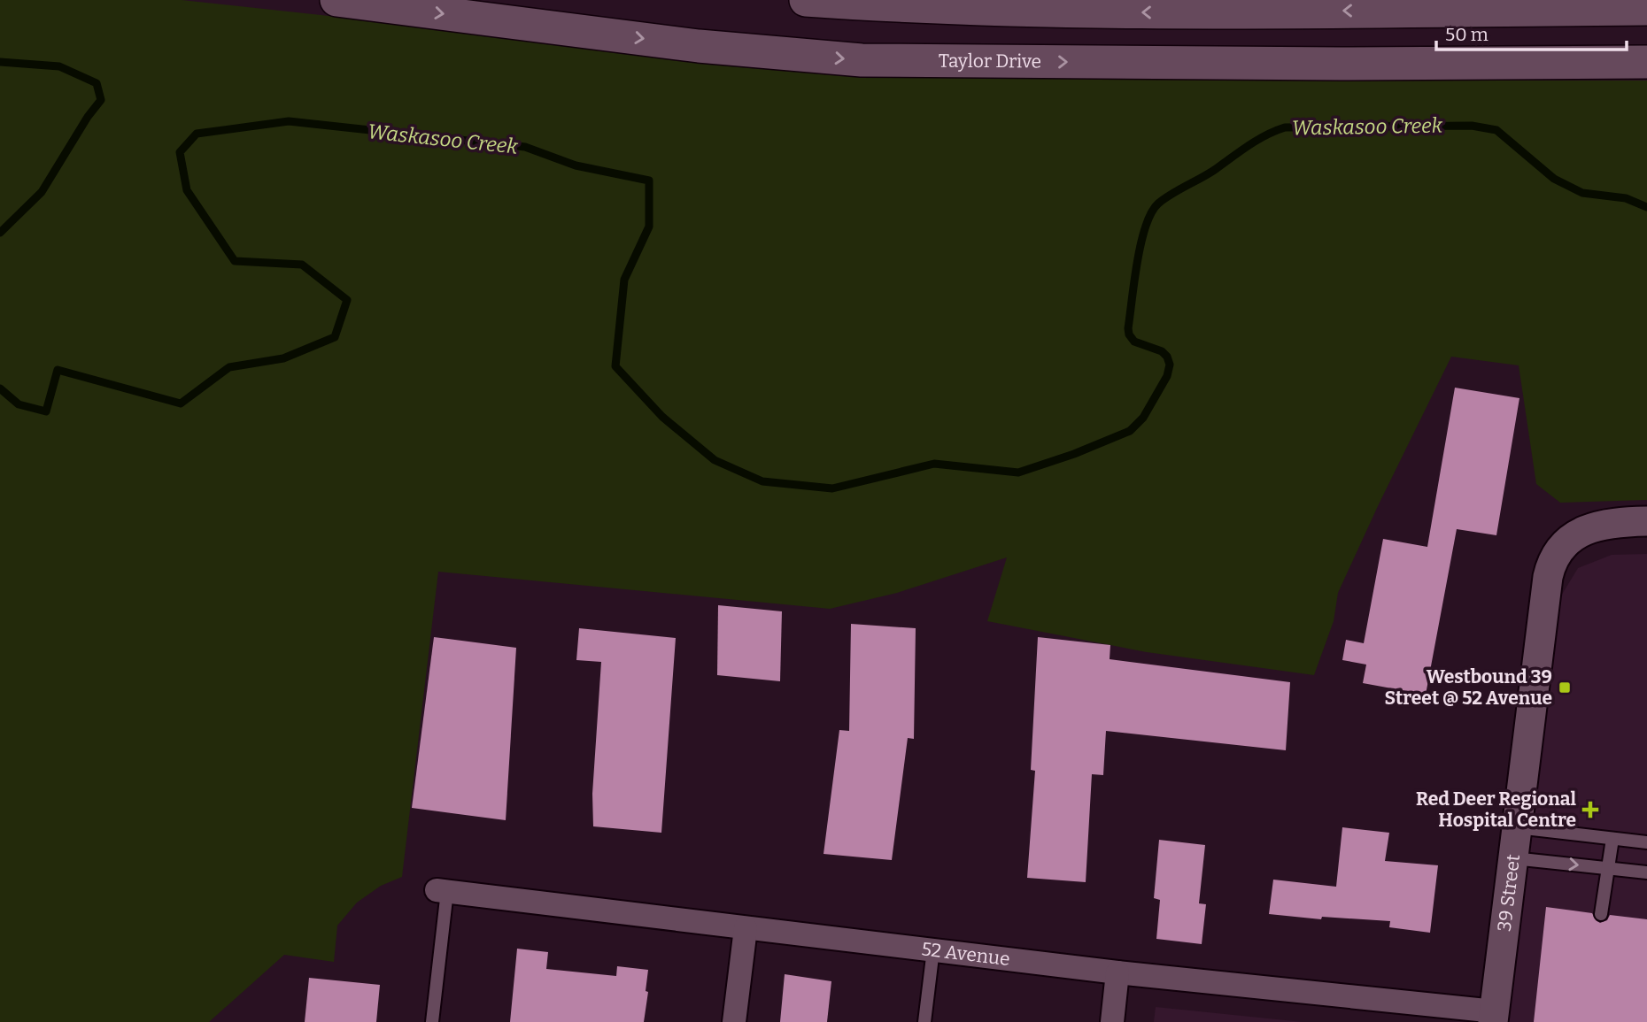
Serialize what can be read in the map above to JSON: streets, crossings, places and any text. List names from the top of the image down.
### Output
{
  "streets": {
    "main road": ["Taylor Drive"],
    "street": ["39 Street", "52 Avenue"]
  },
  "crossings": [
    ["39 Street", "52 Avenue"]
  ],
  "water": ["Waskasoo Creek"],
  "places": {
    "transit": ["Westbound 39 Street @ 52 Avenue"],
    "health": ["Red Deer Regional Hospital Centre"]
  },
  "scale_bar": "50 m"
}
